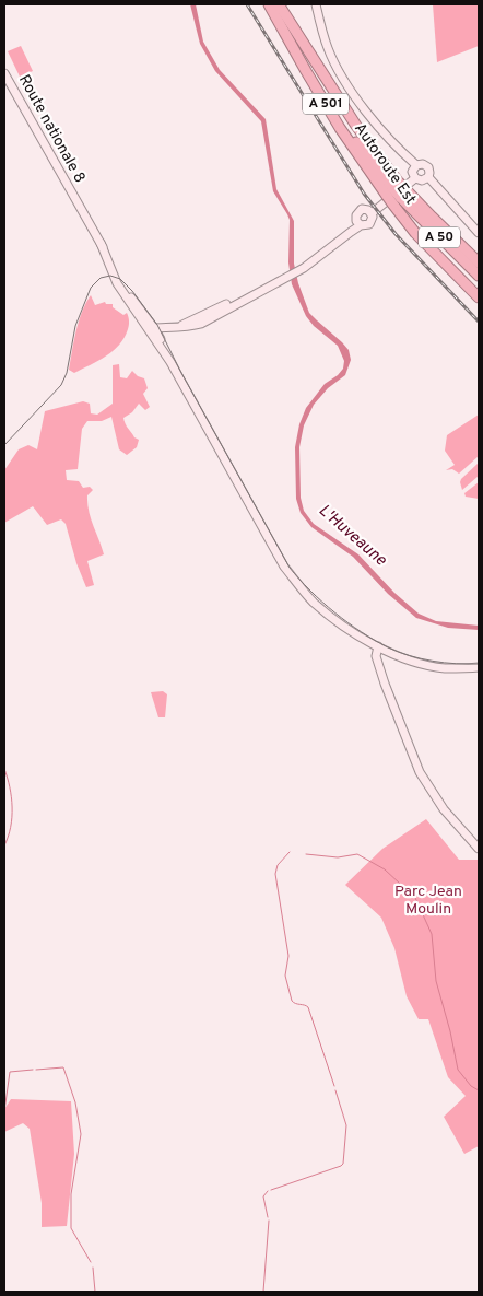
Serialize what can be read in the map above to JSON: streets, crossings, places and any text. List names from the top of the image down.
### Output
{
  "streets": {
    "highway": ["A 501", "Autoroute Est", "A 50"],
    "main road": ["Route nationale 8"]
  },
  "crossings": [
    ["Autoroute Est", "A 50"]
  ],
  "water": ["L'Huveaune"],
  "parks": ["Parc Jean Moulin"]
}
